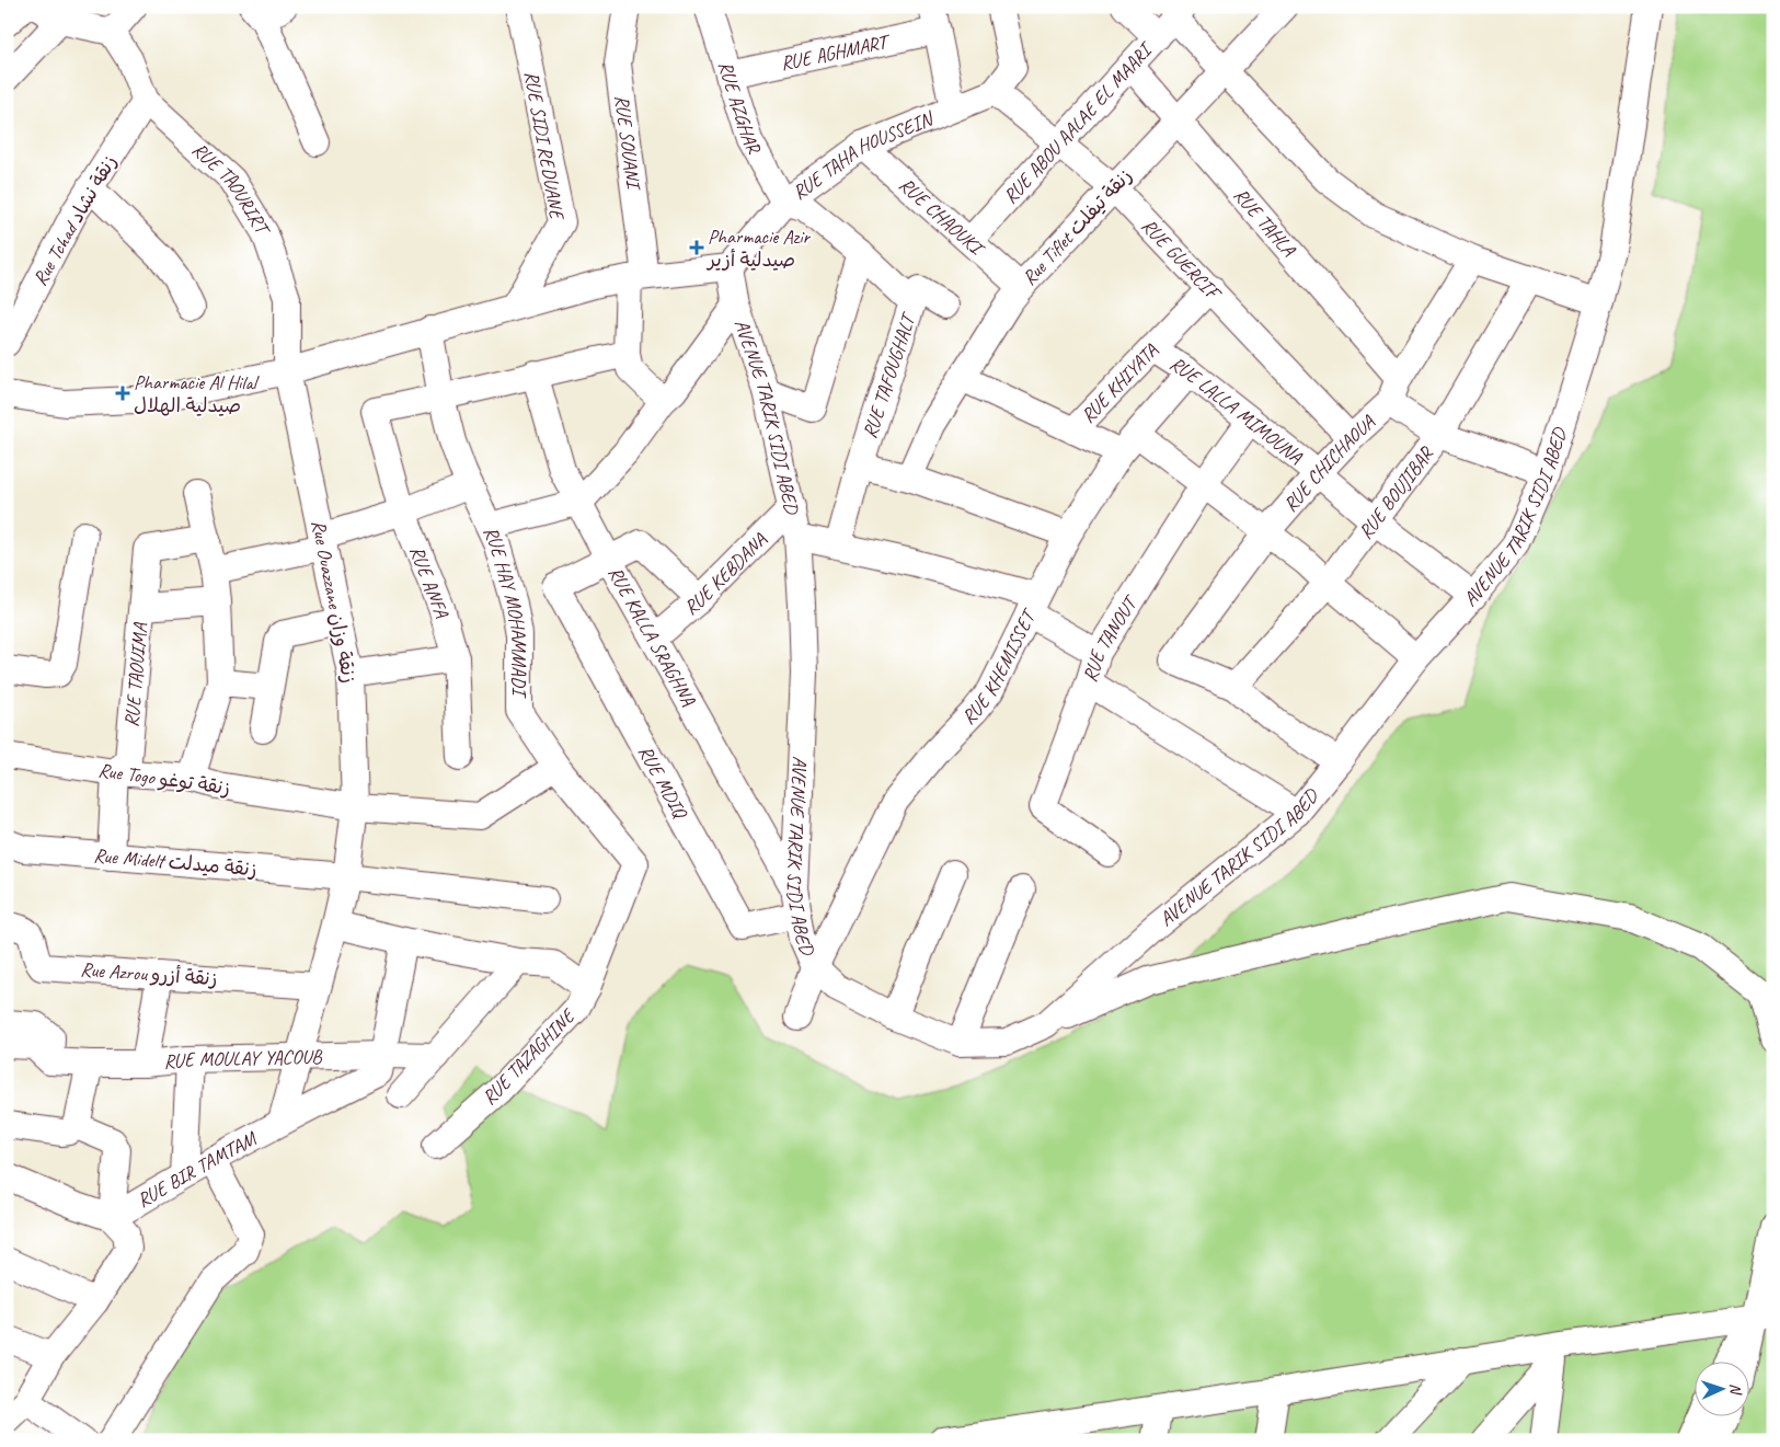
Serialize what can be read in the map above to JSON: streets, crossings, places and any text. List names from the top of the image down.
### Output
{
  "streets": {
    "street": [
      "RUE AGHMART",
      "RUE AZGHAR",
      "RUE ABOU AALAE EL MAARI",
      "RUE SOUANI",
      "RUE SIDI REDUANE",
      "RUE TAHA HOUSSEIN",
      "RUE TAOURIRT",
      "RUE CHAOUKI",
      "Rue Tchad زنقة نشاد",
      "RUE TAHLA",
      "Rue Tiflet زنقة تيفلت",
      "RUE GUERCIF",
      "RUE TAFOUGHALT",
      "RUE KHIYATA",
      "RUE LALLA MIMOUNA",
      "AVENUE TARIK SIDI ABED",
      "RUE CHICHAOUA",
      "RUE BOUJIBAR",
      "RUE KEBDANA",
      "RUE ANFA",
      "Rue Ouazzane زنقة وزان",
      "RUE HAY MOHAMMADI",
      "RUE KALLA SRAGHNA",
      "RUE TANOUT",
      "RUE KHEMISSET",
      "RUE TAOUIMA",
      "Rue Togo زنقة توغو",
      "RUE MDIQ",
      "Rue Midelt زنقة ميدلت",
      "Rue Azrou زنقة أزرو",
      "RUE TAZAGHINE",
      "RUE MOULAY YACOUB",
      "RUE BIR TAMTAM"
    ]
  },
  "crossings": [
    ["RUE AGHMART", "RUE AZGHAR"],
    ["RUE AZGHAR", "RUE TAHA HOUSSEIN"],
    ["RUE AZGHAR", "RUE TAFOUGHALT"],
    ["RUE ABOU AALAE EL MAARI", "RUE CHAOUKI"],
    ["RUE ABOU AALAE EL MAARI", "RUE TAHLA"],
    ["RUE ABOU AALAE EL MAARI", "RUE GUERCIF"],
    ["RUE TAHA HOUSSEIN", "RUE CHAOUKI"],
    ["RUE TAHA HOUSSEIN", "RUE GUERCIF"],
    ["RUE TAHA HOUSSEIN", "RUE TAFOUGHALT"],
    ["RUE TAHA HOUSSEIN", "AVENUE TARIK SIDI ABED"],
    ["RUE TAOURIRT", "Rue Tchad زنقة نشاد"],
    ["RUE TAOURIRT", "Rue Ouazzane زنقة وزان"],
    ["RUE CHAOUKI", "Rue Tiflet زنقة تيفلت"],
    ["RUE TAHLA", "Rue Tiflet زنقة تيفلت"],
    ["RUE TAHLA", "RUE CHICHAOUA"],
    ["Rue Tiflet زنقة تيفلت", "RUE GUERCIF"],
    ["RUE GUERCIF", "RUE KHIYATA"],
    ["RUE GUERCIF", "RUE CHICHAOUA"],
    ["RUE KHIYATA", "RUE LALLA MIMOUNA"],
    ["RUE LALLA MIMOUNA", "AVENUE TARIK SIDI ABED"],
    ["RUE LALLA MIMOUNA", "RUE CHICHAOUA"],
    ["RUE LALLA MIMOUNA", "RUE BOUJIBAR"],
    ["RUE LALLA MIMOUNA", "RUE TANOUT"],
    ["RUE LALLA MIMOUNA", "RUE KHEMISSET"],
    ["AVENUE TARIK SIDI ABED", "RUE KEBDANA"],
    ["AVENUE TARIK SIDI ABED", "RUE KALLA SRAGHNA"],
    ["AVENUE TARIK SIDI ABED", "RUE KHEMISSET"],
    ["AVENUE TARIK SIDI ABED", "RUE MDIQ"],
    ["RUE CHICHAOUA", "RUE BOUJIBAR"],
    ["RUE KEBDANA", "RUE KALLA SRAGHNA"],
    ["RUE ANFA", "RUE HAY MOHAMMADI"],
    ["Rue Ouazzane زنقة وزان", "Rue Togo زنقة توغو"],
    ["Rue Ouazzane زنقة وزان", "Rue Midelt زنقة ميدلت"],
    ["Rue Ouazzane زنقة وزان", "Rue Azrou زنقة أزرو"],
    ["Rue Ouazzane زنقة وزان", "RUE MOULAY YACOUB"],
    ["Rue Ouazzane زنقة وزان", "RUE BIR TAMTAM"],
    ["RUE HAY MOHAMMADI", "Rue Togo زنقة توغو"],
    ["RUE HAY MOHAMMADI", "RUE TAZAGHINE"],
    ["RUE KALLA SRAGHNA", "RUE MDIQ"],
    ["RUE TAOUIMA", "Rue Togo زنقة توغو"],
    ["RUE TAOUIMA", "Rue Midelt زنقة ميدلت"],
    ["RUE MOULAY YACOUB", "RUE BIR TAMTAM"]
  ],
  "places": {
    "health": ["Pharmacie Azir صيدلية أزير", "Pharmacie Al Hilal صيدلية الهلال"]
  },
  "north": "right"
}
